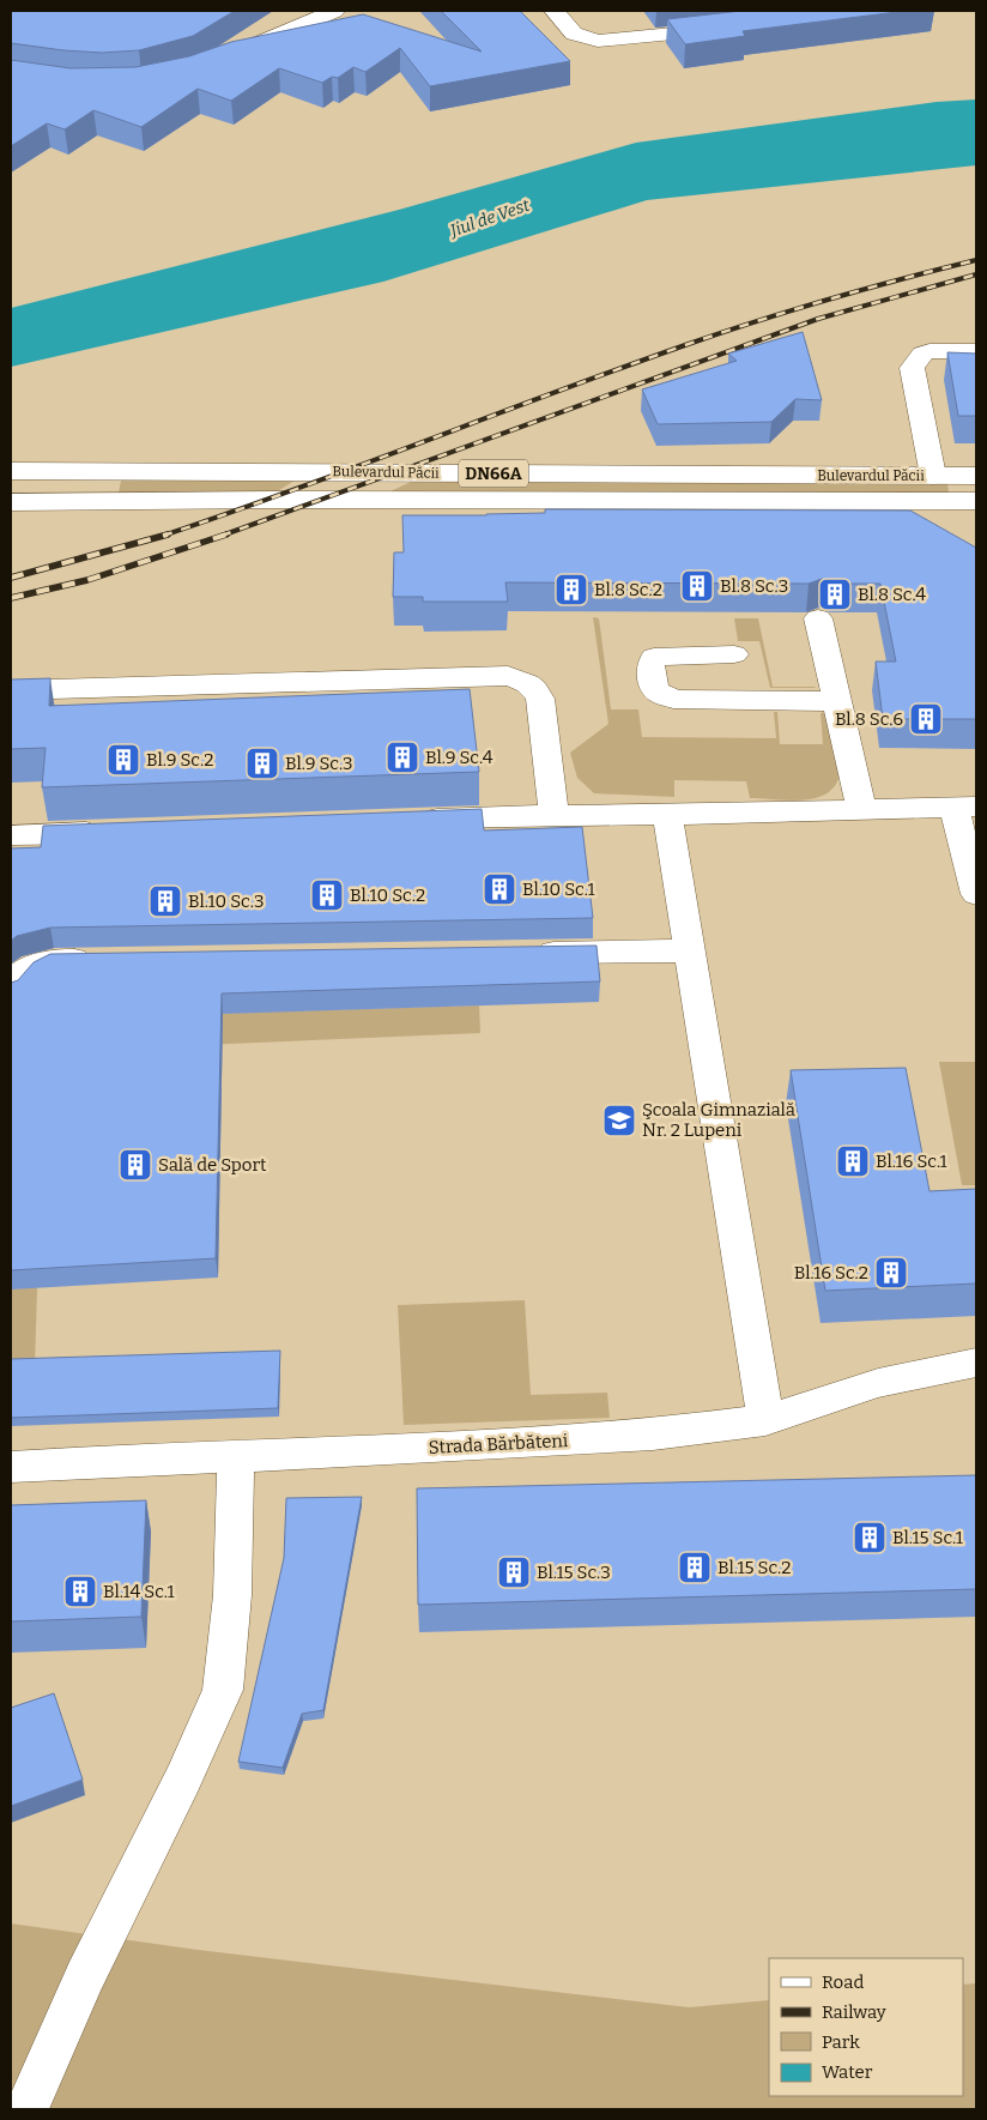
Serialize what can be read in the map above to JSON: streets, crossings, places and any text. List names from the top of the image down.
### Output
{
  "streets": {
    "street": ["Bulevardul Păcii", "DN66A", "Strada Bărbăteni"]
  },
  "water": ["Jiul de Vest"],
  "places": {
    "building": [
      "Bl.8 Sc.3",
      "Bl.8 Sc.2",
      "Bl.8 Sc.4",
      "Bl.8 Sc.6",
      "Bl.9 Sc.4",
      "Bl.9 Sc.2",
      "Bl.9 Sc.3",
      "Bl.10 Sc.1",
      "Bl.10 Sc.2",
      "Bl.10 Sc.3",
      "Bl.16 Sc.1",
      "Sală de Sport",
      "Bl.16 Sc.2",
      "Bl.15 Sc.1",
      "Bl.15 Sc.2",
      "Bl.15 Sc.3",
      "Bl.14 Sc.1"
    ],
    "school or university": ["Şcoala Gimnazială Nr. 2 Lupeni"]
  },
  "legend": [
    "Road",
    "Railway",
    "Park",
    "Water"
  ]
}
